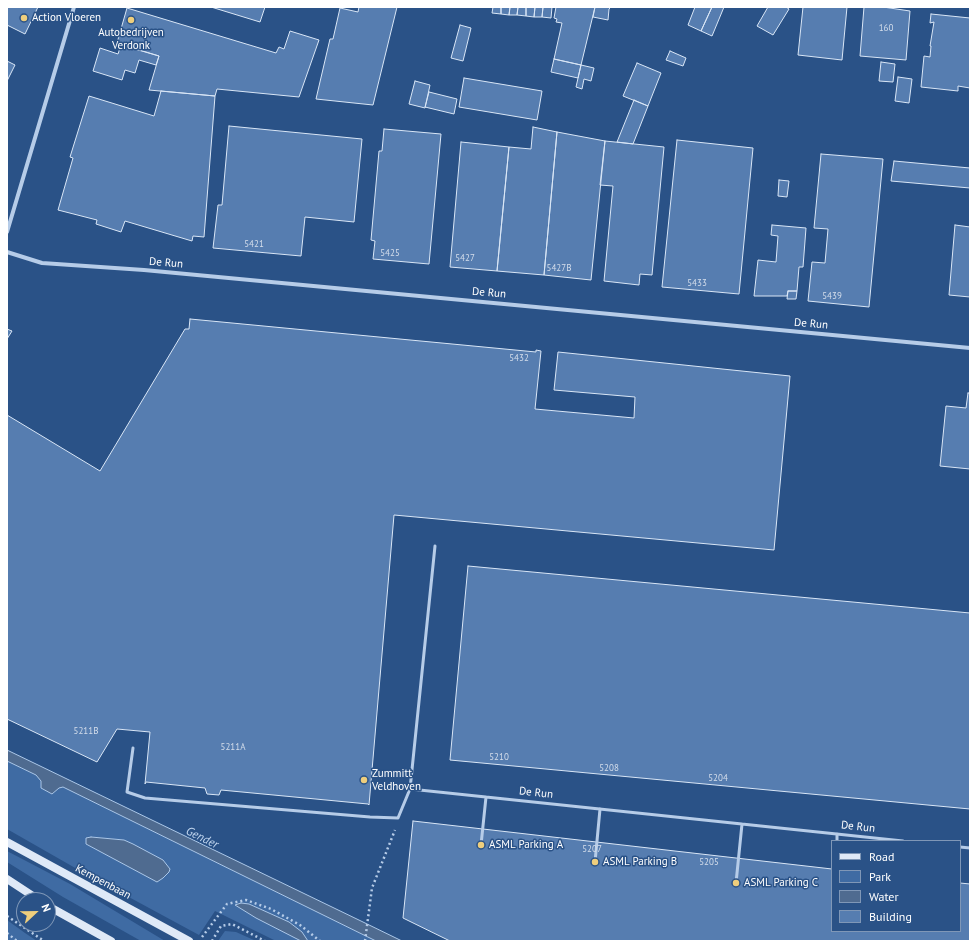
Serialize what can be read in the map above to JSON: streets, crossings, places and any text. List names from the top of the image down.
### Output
{
  "streets": {
    "main road": ["Kempenbaan"],
    "street": ["De Run"]
  },
  "water": ["Gender"],
  "places": [
    "Action Vloeren",
    "Autobedrijven Verdonk",
    "Zummitt Veldhoven",
    "ASML Parking A",
    "ASML Parking B",
    "ASML Parking C"
  ],
  "house_numbers": [
    "160",
    "5421",
    "5425",
    "5427",
    "5427B",
    "5433",
    "5439",
    "5432",
    "5211B",
    "5211A",
    "5210",
    "5208",
    "5204",
    "5207",
    "5205"
  ],
  "legend": [
    "Road",
    "Park",
    "Water",
    "Building"
  ],
  "north": "right"
}
